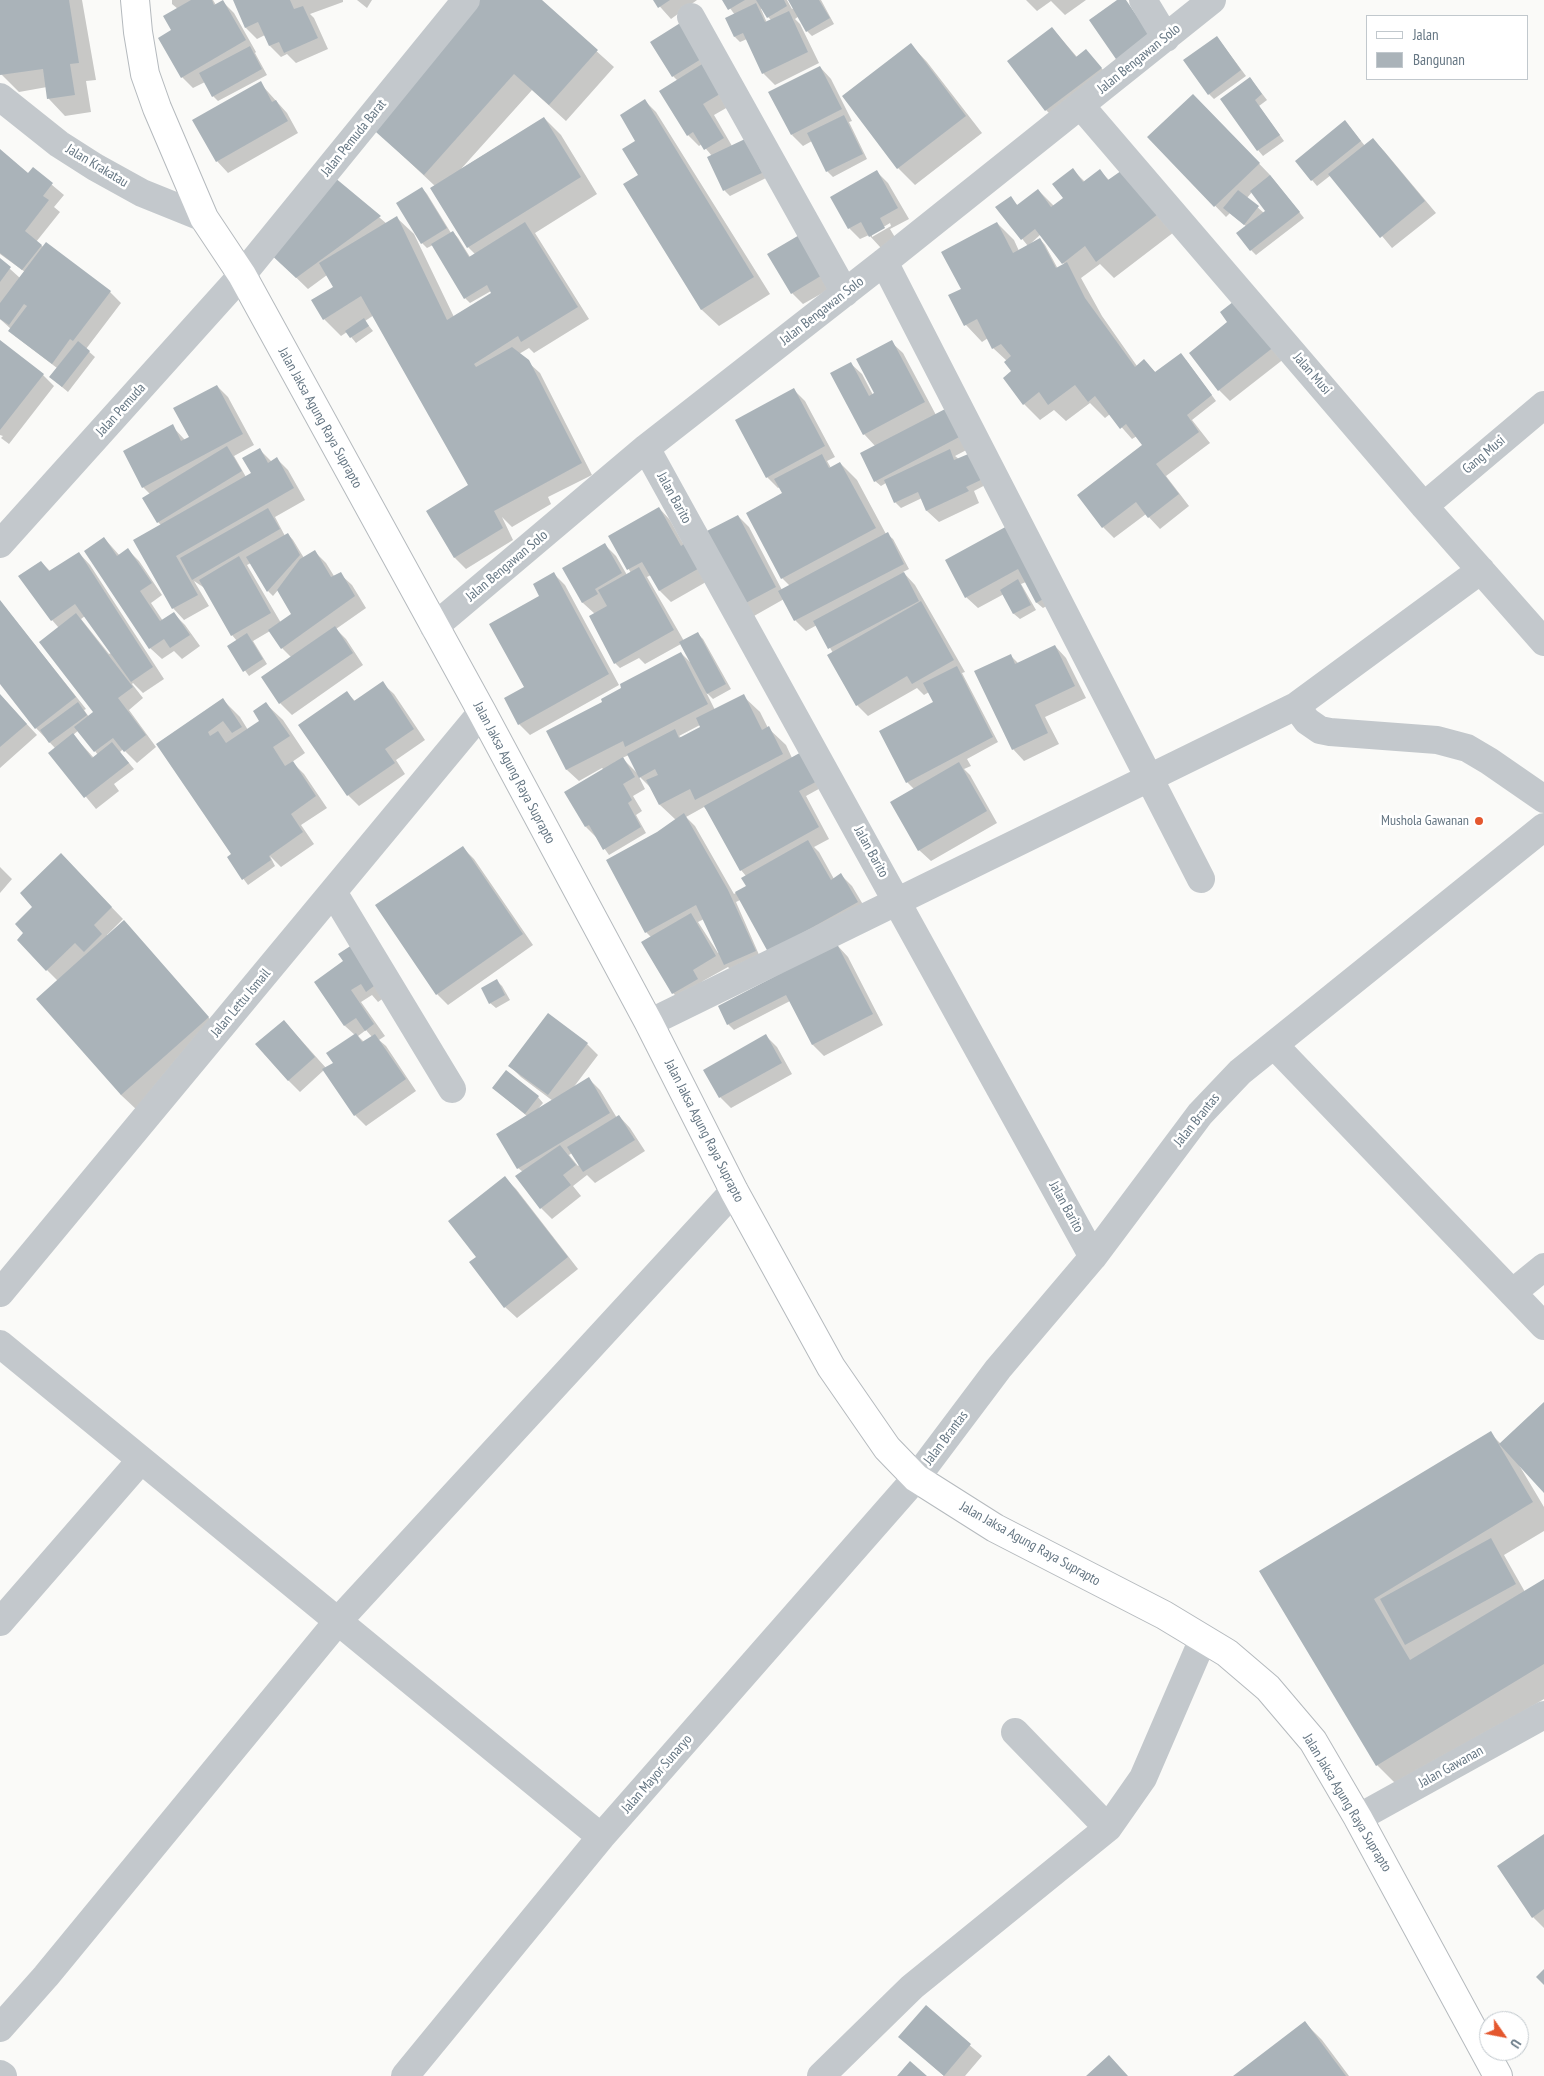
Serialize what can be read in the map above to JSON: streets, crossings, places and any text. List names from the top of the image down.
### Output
{
  "streets": {
    "main road": ["Jalan Jaksa Agung Raya Suprapto"],
    "street": [
      "Jalan Bengawan Solo",
      "Jalan Pemuda Barat",
      "Jalan Krakatau",
      "Jalan Musi",
      "Jalan Pemuda",
      "Gang Musi",
      "Jalan Barito",
      "Jalan Lettu Ismail",
      "Jalan Brantas",
      "Jalan Gawanan",
      "Jalan Mayor Sunaryo"
    ]
  },
  "crossings": [
    ["Jalan Bengawan Solo", "Jalan Musi"],
    ["Jalan Bengawan Solo", "Jalan Jaksa Agung Raya Suprapto"],
    ["Jalan Bengawan Solo", "Jalan Barito"],
    ["Jalan Pemuda Barat", "Jalan Pemuda"],
    ["Jalan Pemuda Barat", "Jalan Jaksa Agung Raya Suprapto"],
    ["Jalan Krakatau", "Jalan Jaksa Agung Raya Suprapto"],
    ["Jalan Musi", "Gang Musi"],
    ["Jalan Pemuda", "Jalan Jaksa Agung Raya Suprapto"],
    ["Jalan Jaksa Agung Raya Suprapto", "Jalan Lettu Ismail"],
    ["Jalan Jaksa Agung Raya Suprapto", "Jalan Brantas"],
    ["Jalan Jaksa Agung Raya Suprapto", "Jalan Gawanan"],
    ["Jalan Jaksa Agung Raya Suprapto", "Jalan Mayor Sunaryo"],
    ["Jalan Barito", "Jalan Brantas"],
    ["Jalan Brantas", "Jalan Mayor Sunaryo"]
  ],
  "places": ["Mushola Gawanan"],
  "legend": ["Jalan", "Bangunan"],
  "north": "bottom right"
}
